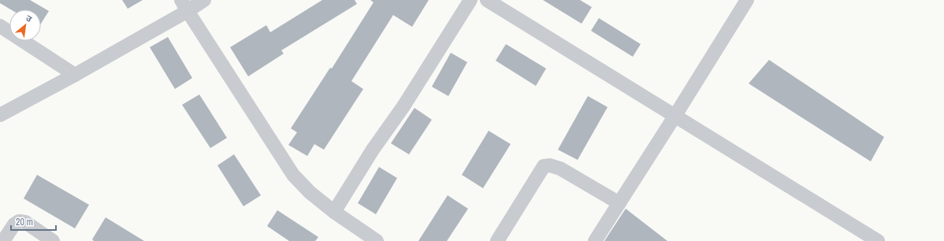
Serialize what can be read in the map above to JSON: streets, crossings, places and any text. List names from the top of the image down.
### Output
{
  "scale_bar": "20 m",
  "north": "top right"
}
